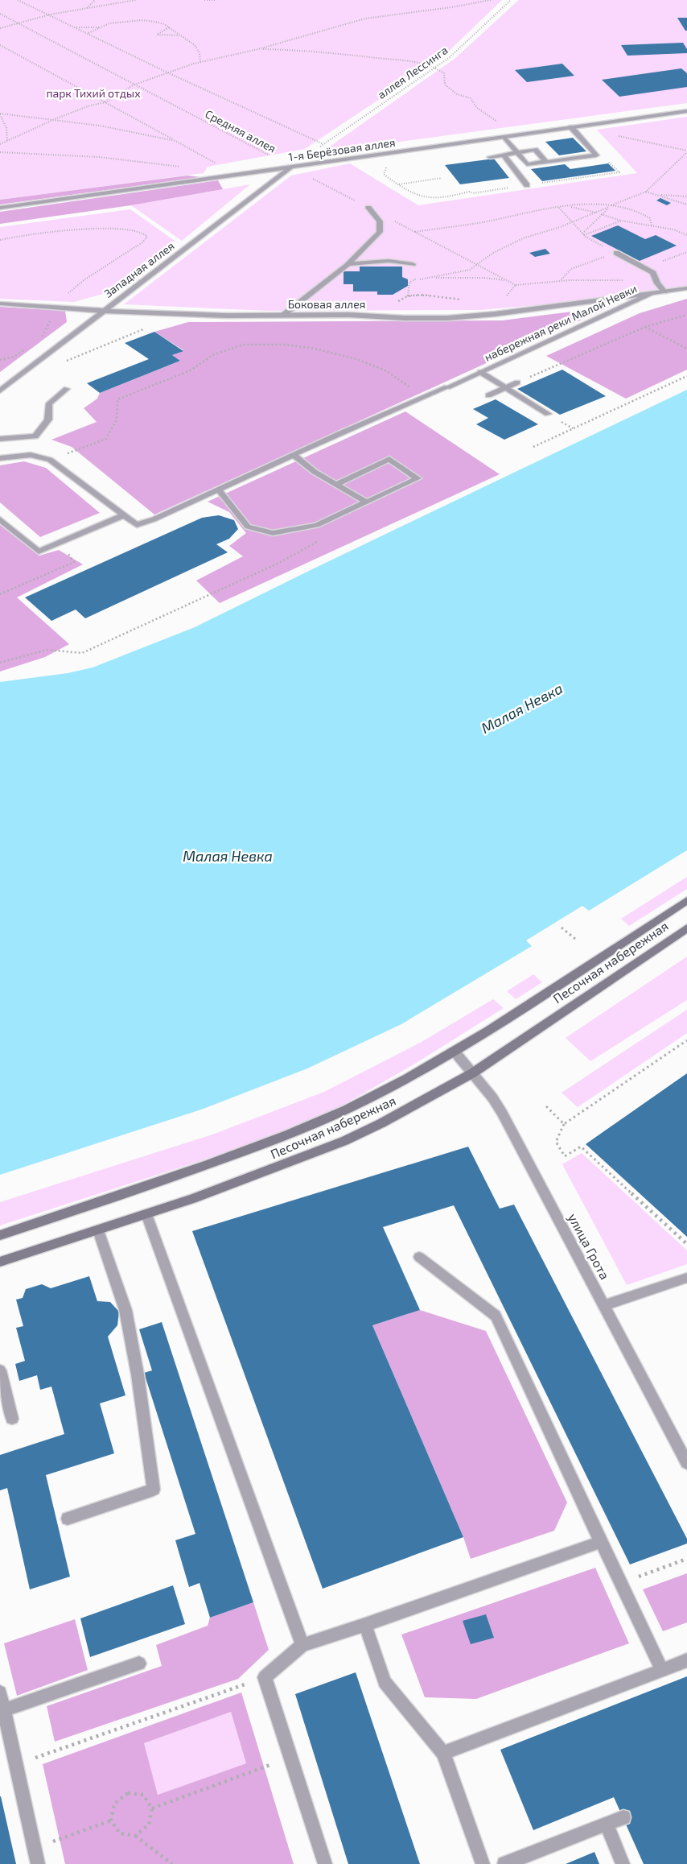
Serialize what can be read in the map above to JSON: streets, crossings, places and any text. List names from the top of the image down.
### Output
{
  "streets": {
    "main road": ["Песочная набережная"],
    "street": [
      "1-я Берёзовая аллея",
      "Западная аллея",
      "Боковая аллея",
      "набережная реки Малой Невки",
      "улица Грота"
    ],
    "path": ["аллея Лессинга", "Средняя аллея"]
  },
  "crossings": [
    ["Средняя аллея", "1-я Берёзовая аллея"],
    ["Средняя аллея", "Западная аллея"],
    ["1-я Берёзовая аллея", "Западная аллея"],
    ["Западная аллея", "Боковая аллея"],
    ["Боковая аллея", "набережная реки Малой Невки"],
    ["Песочная набережная", "улица Грота"]
  ],
  "water": ["Малая Невка"],
  "parks": ["парк Тихий отдых"]
}
